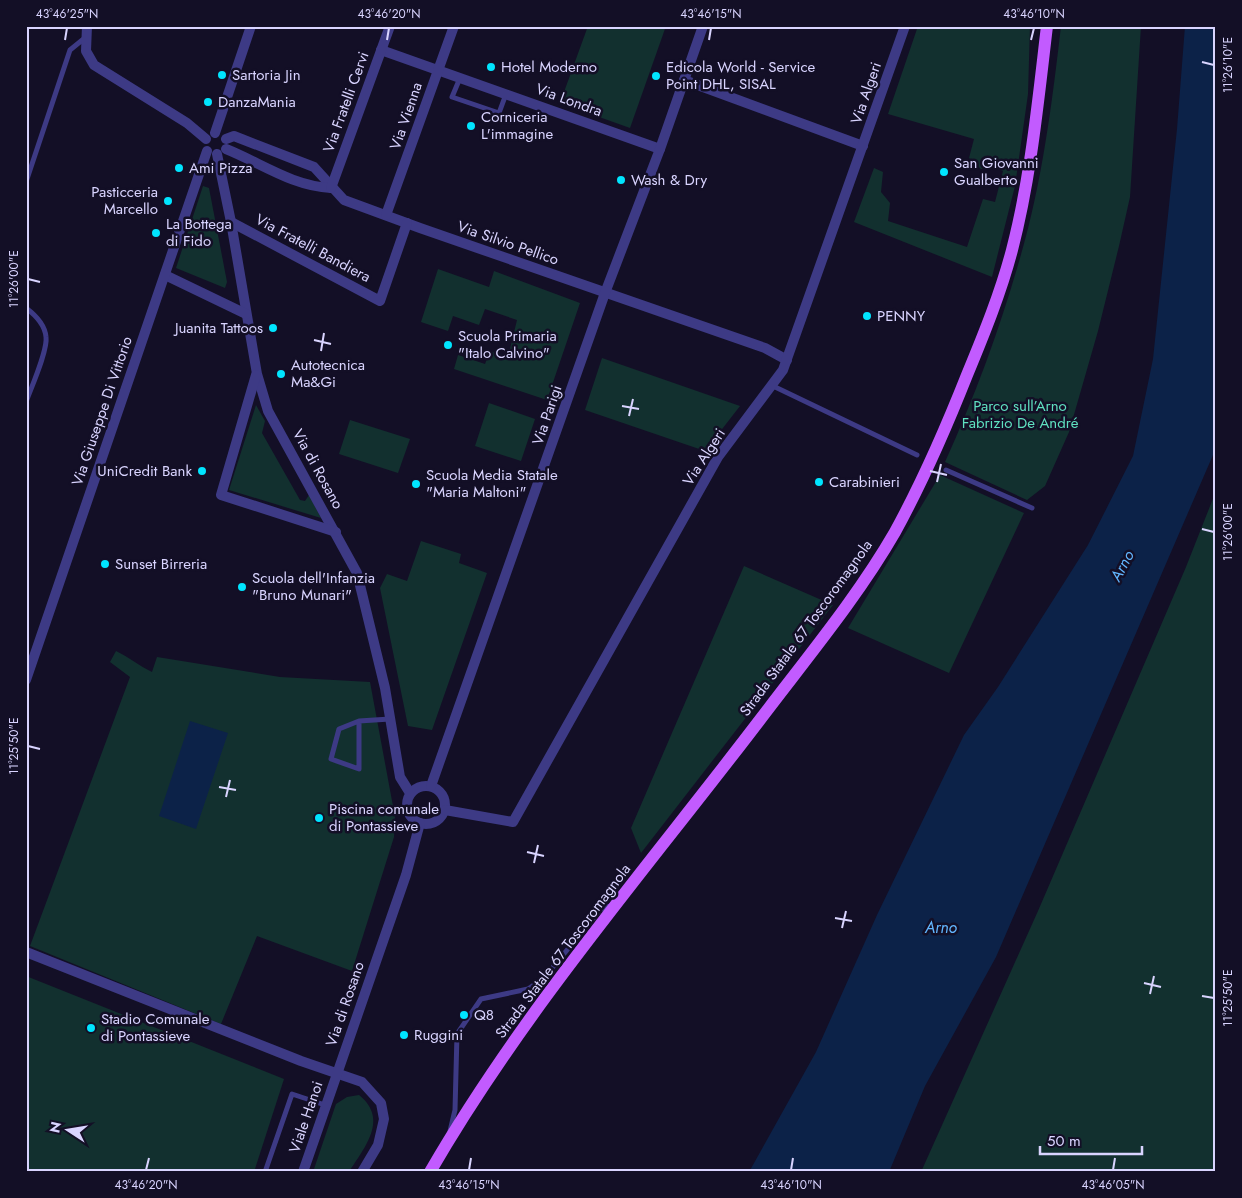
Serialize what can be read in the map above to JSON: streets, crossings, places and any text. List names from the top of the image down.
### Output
{
  "streets": {
    "main road": ["Strada Statale 67 Toscoromagnola"],
    "street": [
      "Via Algeri",
      "Via Londra",
      "Via Fratelli Cervi",
      "Via Vienna",
      "Via Silvio Pellico",
      "Via Fratelli Bandiera",
      "Via Giuseppe Di Vittorio",
      "Via Parigi",
      "Via di Rosano",
      "Viale Hanoi"
    ]
  },
  "crossings": [
    ["Via Algeri", "Via Silvio Pellico"],
    ["Via Algeri", "Via Parigi"],
    ["Via Algeri", "Via di Rosano"],
    ["Via Londra", "Via Fratelli Cervi"],
    ["Via Londra", "Via Vienna"],
    ["Via Londra", "Via Parigi"],
    ["Via Fratelli Cervi", "Via Silvio Pellico"],
    ["Via Vienna", "Via Silvio Pellico"],
    ["Via Silvio Pellico", "Via Fratelli Bandiera"],
    ["Via Silvio Pellico", "Via Giuseppe Di Vittorio"],
    ["Via Silvio Pellico", "Via Parigi"],
    ["Via Silvio Pellico", "Via di Rosano"],
    ["Via Fratelli Bandiera", "Via di Rosano"],
    ["Via Giuseppe Di Vittorio", "Via di Rosano"],
    ["Via Parigi", "Via di Rosano"],
    ["Via di Rosano", "Viale Hanoi"]
  ],
  "water": ["Arno"],
  "parks": ["Parco sull’Arno Fabrizio De André"],
  "places": [
    "Hotel Moderno",
    "Sartoria Jin",
    "Edicola World - Service Point DHL, SISAL",
    "DanzaMania",
    "Corniceria L'immagine",
    "Ami Pizza",
    "San Giovanni Gualberto",
    "Wash & Dry",
    "Pasticceria Marcello",
    "La Bottega di Fido",
    "PENNY",
    "Juanita Tattoos",
    "Scuola Primaria \"Italo Calvino\"",
    "Autotecnica Ma&Gi",
    "UniCredit Bank",
    "Carabinieri",
    "Scuola Media Statale \"Maria Maltoni\"",
    "Sunset Birreria",
    "Scuola dell'Infanzia \"Bruno Munari\"",
    "Piscina comunale di Pontassieve",
    "Q8",
    "Stadio Comunale di Pontassieve",
    "Ruggini"
  ],
  "scale_bar": "50 m",
  "north": "left",
  "coordinates": [
    "43°46'25\"N",
    "43°46'20\"N",
    "43°46'15\"N",
    "43°46'10\"N",
    "11°26'10\"E",
    "11°26'00\"E",
    "11°25'50\"E",
    "43°46'05\"N"
  ]
}
